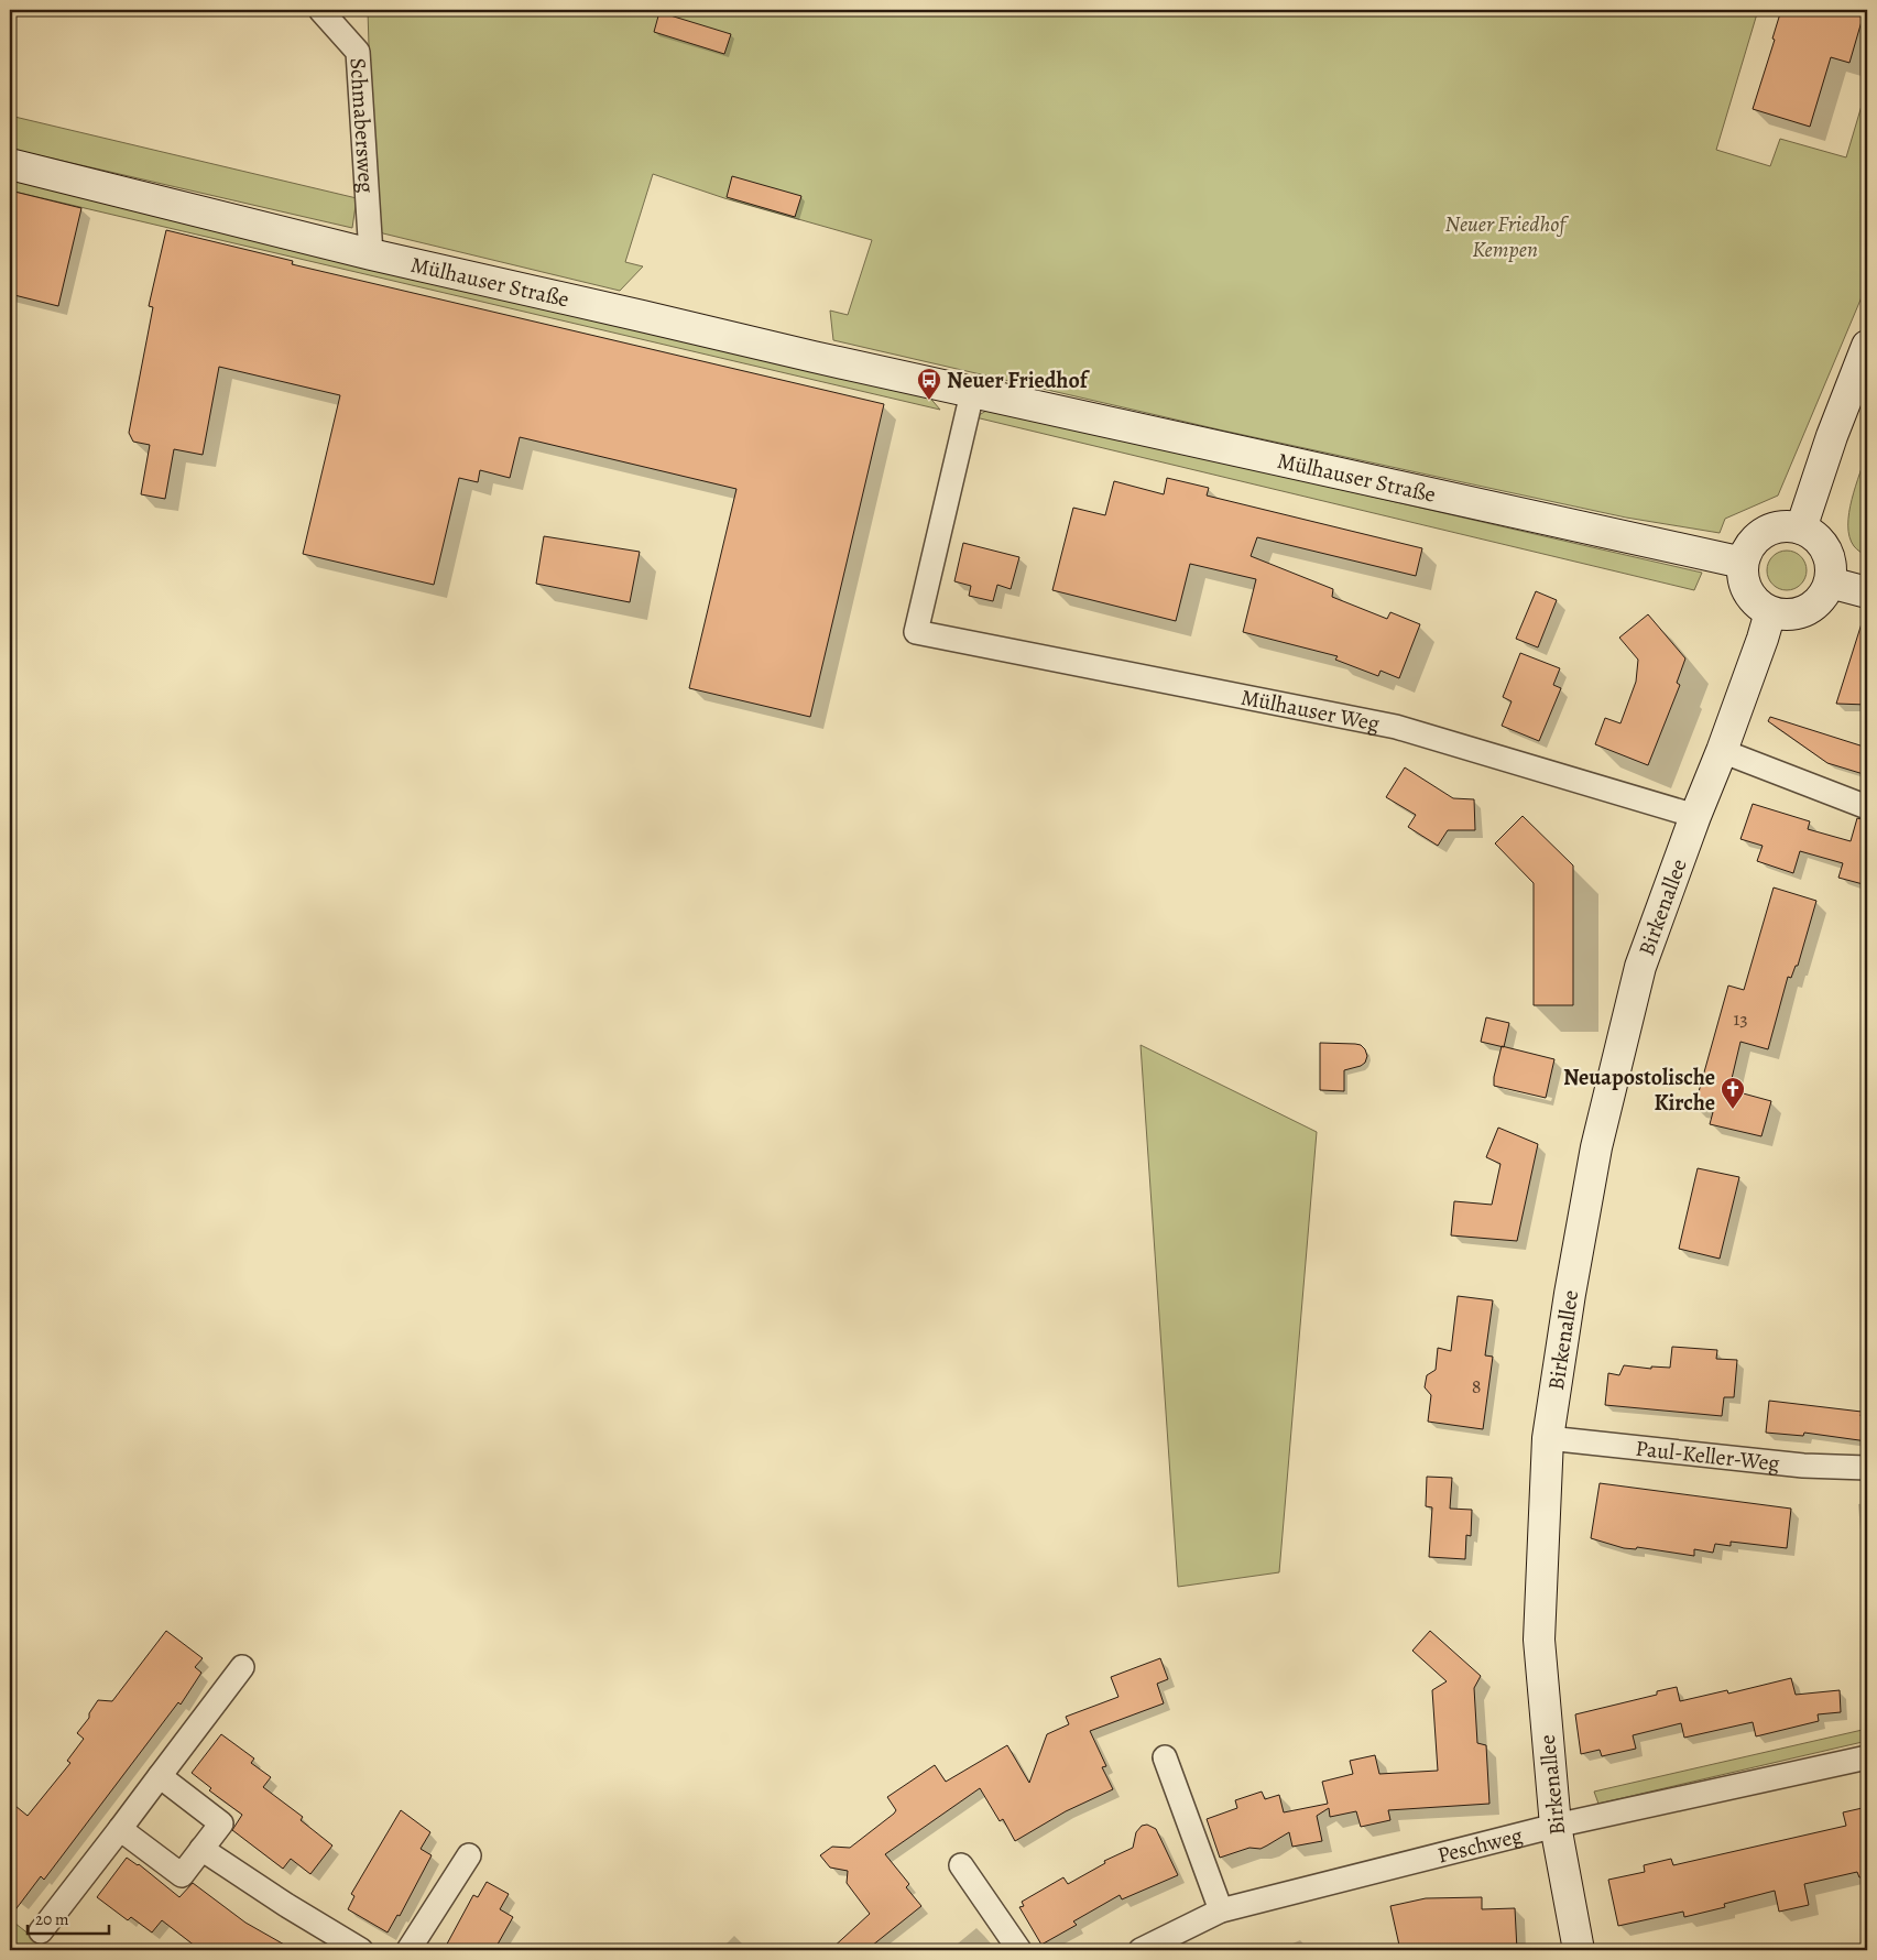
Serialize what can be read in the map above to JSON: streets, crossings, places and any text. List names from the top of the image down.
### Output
{
  "streets": {
    "street": [
      "Schmabersweg",
      "Mülhauser Straße",
      "Mülhauser Weg",
      "Birkenallee",
      "Paul-Keller-Weg",
      "Peschweg"
    ]
  },
  "crossings": [
    ["Schmabersweg", "Mülhauser Straße"],
    ["Mülhauser Straße", "Mülhauser Weg"],
    ["Mülhauser Straße", "Birkenallee"],
    ["Mülhauser Weg", "Birkenallee"],
    ["Birkenallee", "Paul-Keller-Weg"],
    ["Birkenallee", "Peschweg"]
  ],
  "parks": ["Neuer Friedhof Kempen"],
  "places": {
    "bus stop": ["Neuer Friedhof"],
    "church": ["Neuapostolische Kirche"]
  },
  "house_numbers": ["13", "8"],
  "scale_bar": "20 m"
}
